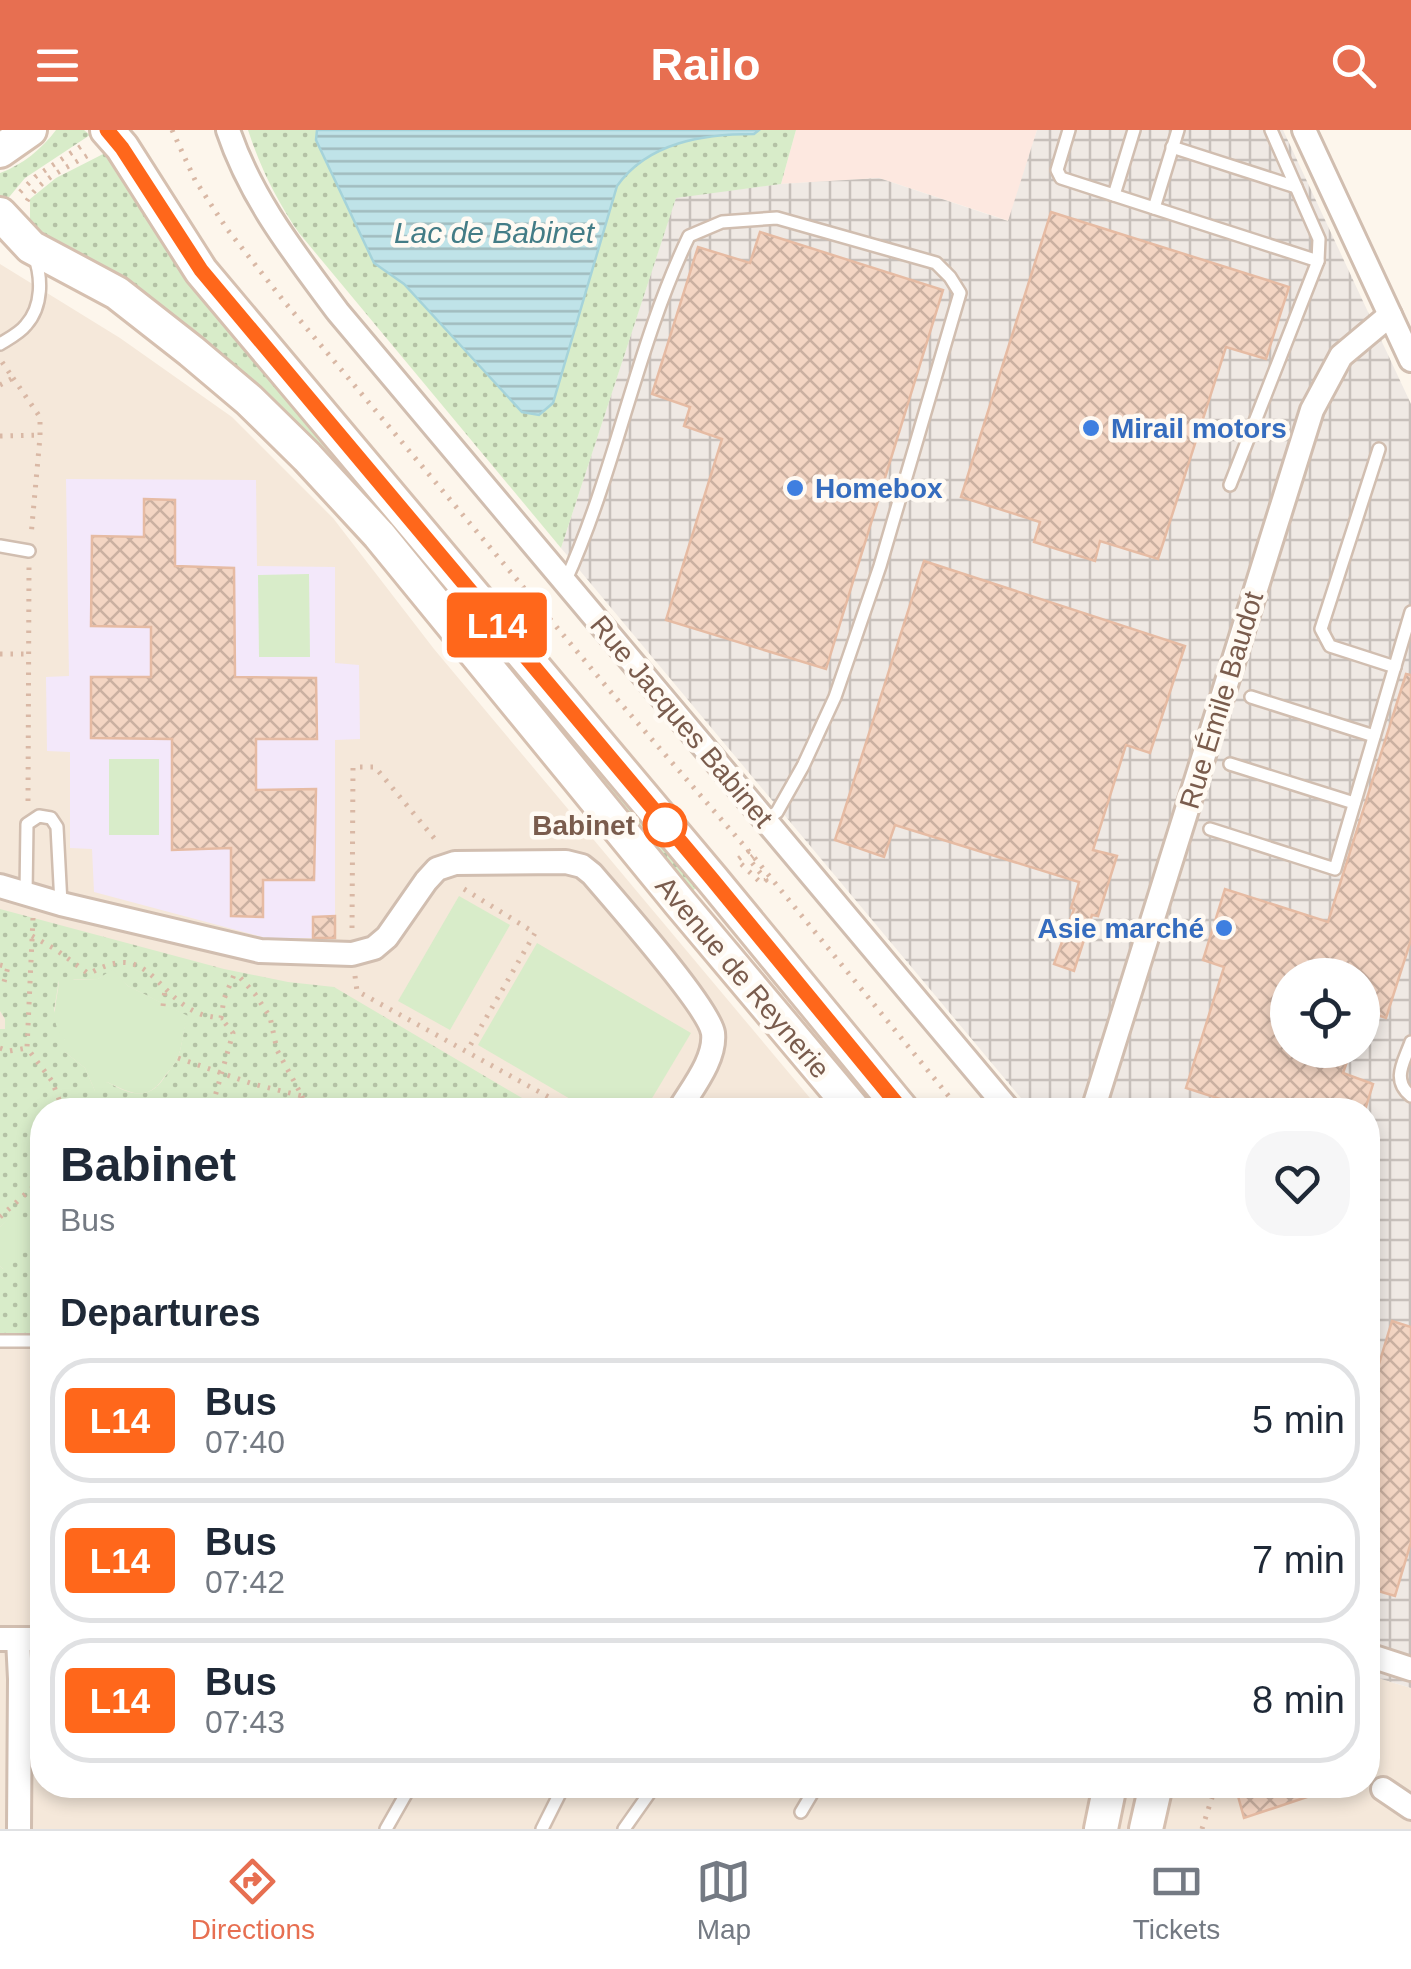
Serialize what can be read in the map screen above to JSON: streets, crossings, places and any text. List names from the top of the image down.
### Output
{
  "streets": {
    "street": ["Rue Émile Baudot", "Rue Jacques Babinet", "Avenue de Reynerie"]
  },
  "water": ["Lac de Babinet"],
  "places": [
    "Mirail motors",
    "Homebox",
    "Babinet",
    "Asie marché"
  ],
  "lines": ["bus line L14"],
  "page": {
    "header": "Railo",
    "on_map": "L14",
    "heading": [
      ["Babinet", "Bus"],
      "Departures"
    ],
    "list": [
      {
        "mark": "L14",
        "name": "Bus",
        "note": "07:40",
        "value": "5 min"
      },
      {
        "mark": "L14",
        "name": "Bus",
        "note": "07:42",
        "value": "7 min"
      },
      {
        "mark": "L14",
        "name": "Bus",
        "note": "07:43",
        "value": "8 min"
      }
    ],
    "tabs": ["Directions", "Map", "Tickets"]
  }
}
